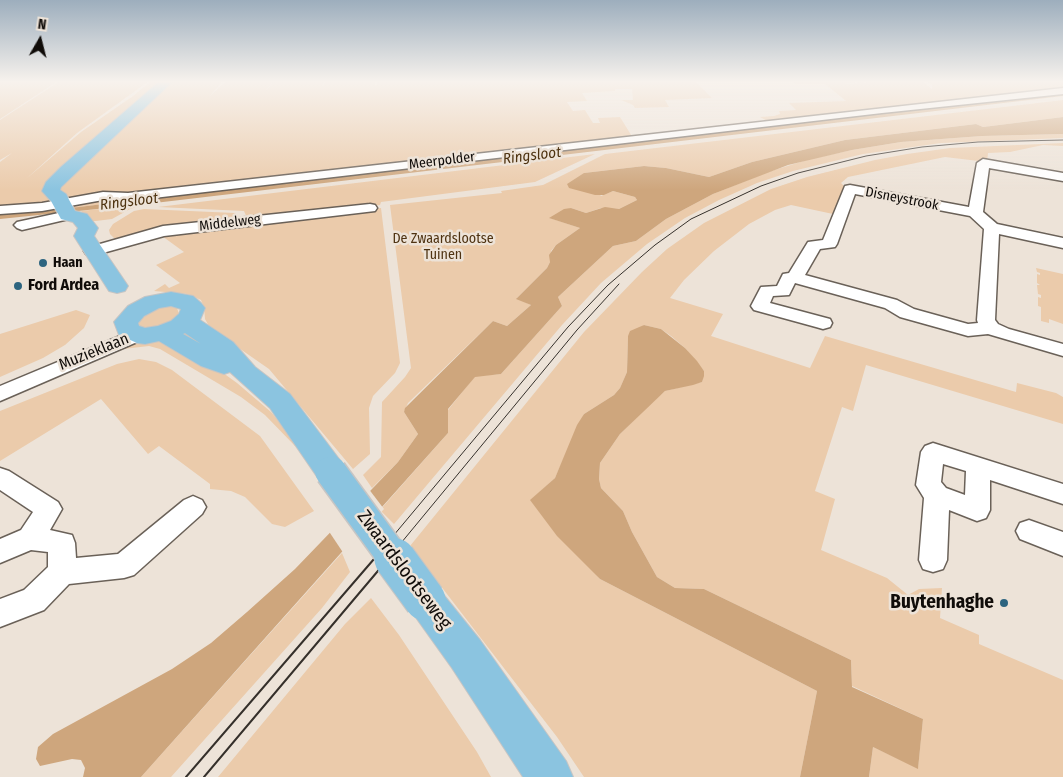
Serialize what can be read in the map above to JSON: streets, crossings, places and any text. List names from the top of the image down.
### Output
{
  "streets": {
    "main road": ["Zwaardslootseweg"],
    "street": [
      "Meerpolder",
      "Disneystrook",
      "Middelweg",
      "Muzieklaan"
    ]
  },
  "water": ["Ringsloot"],
  "parks": ["De Zwaardslootse Tuinen"],
  "places": ["Haan", "Ford Ardea", "Buytenhaghe"],
  "north": "top"
}
